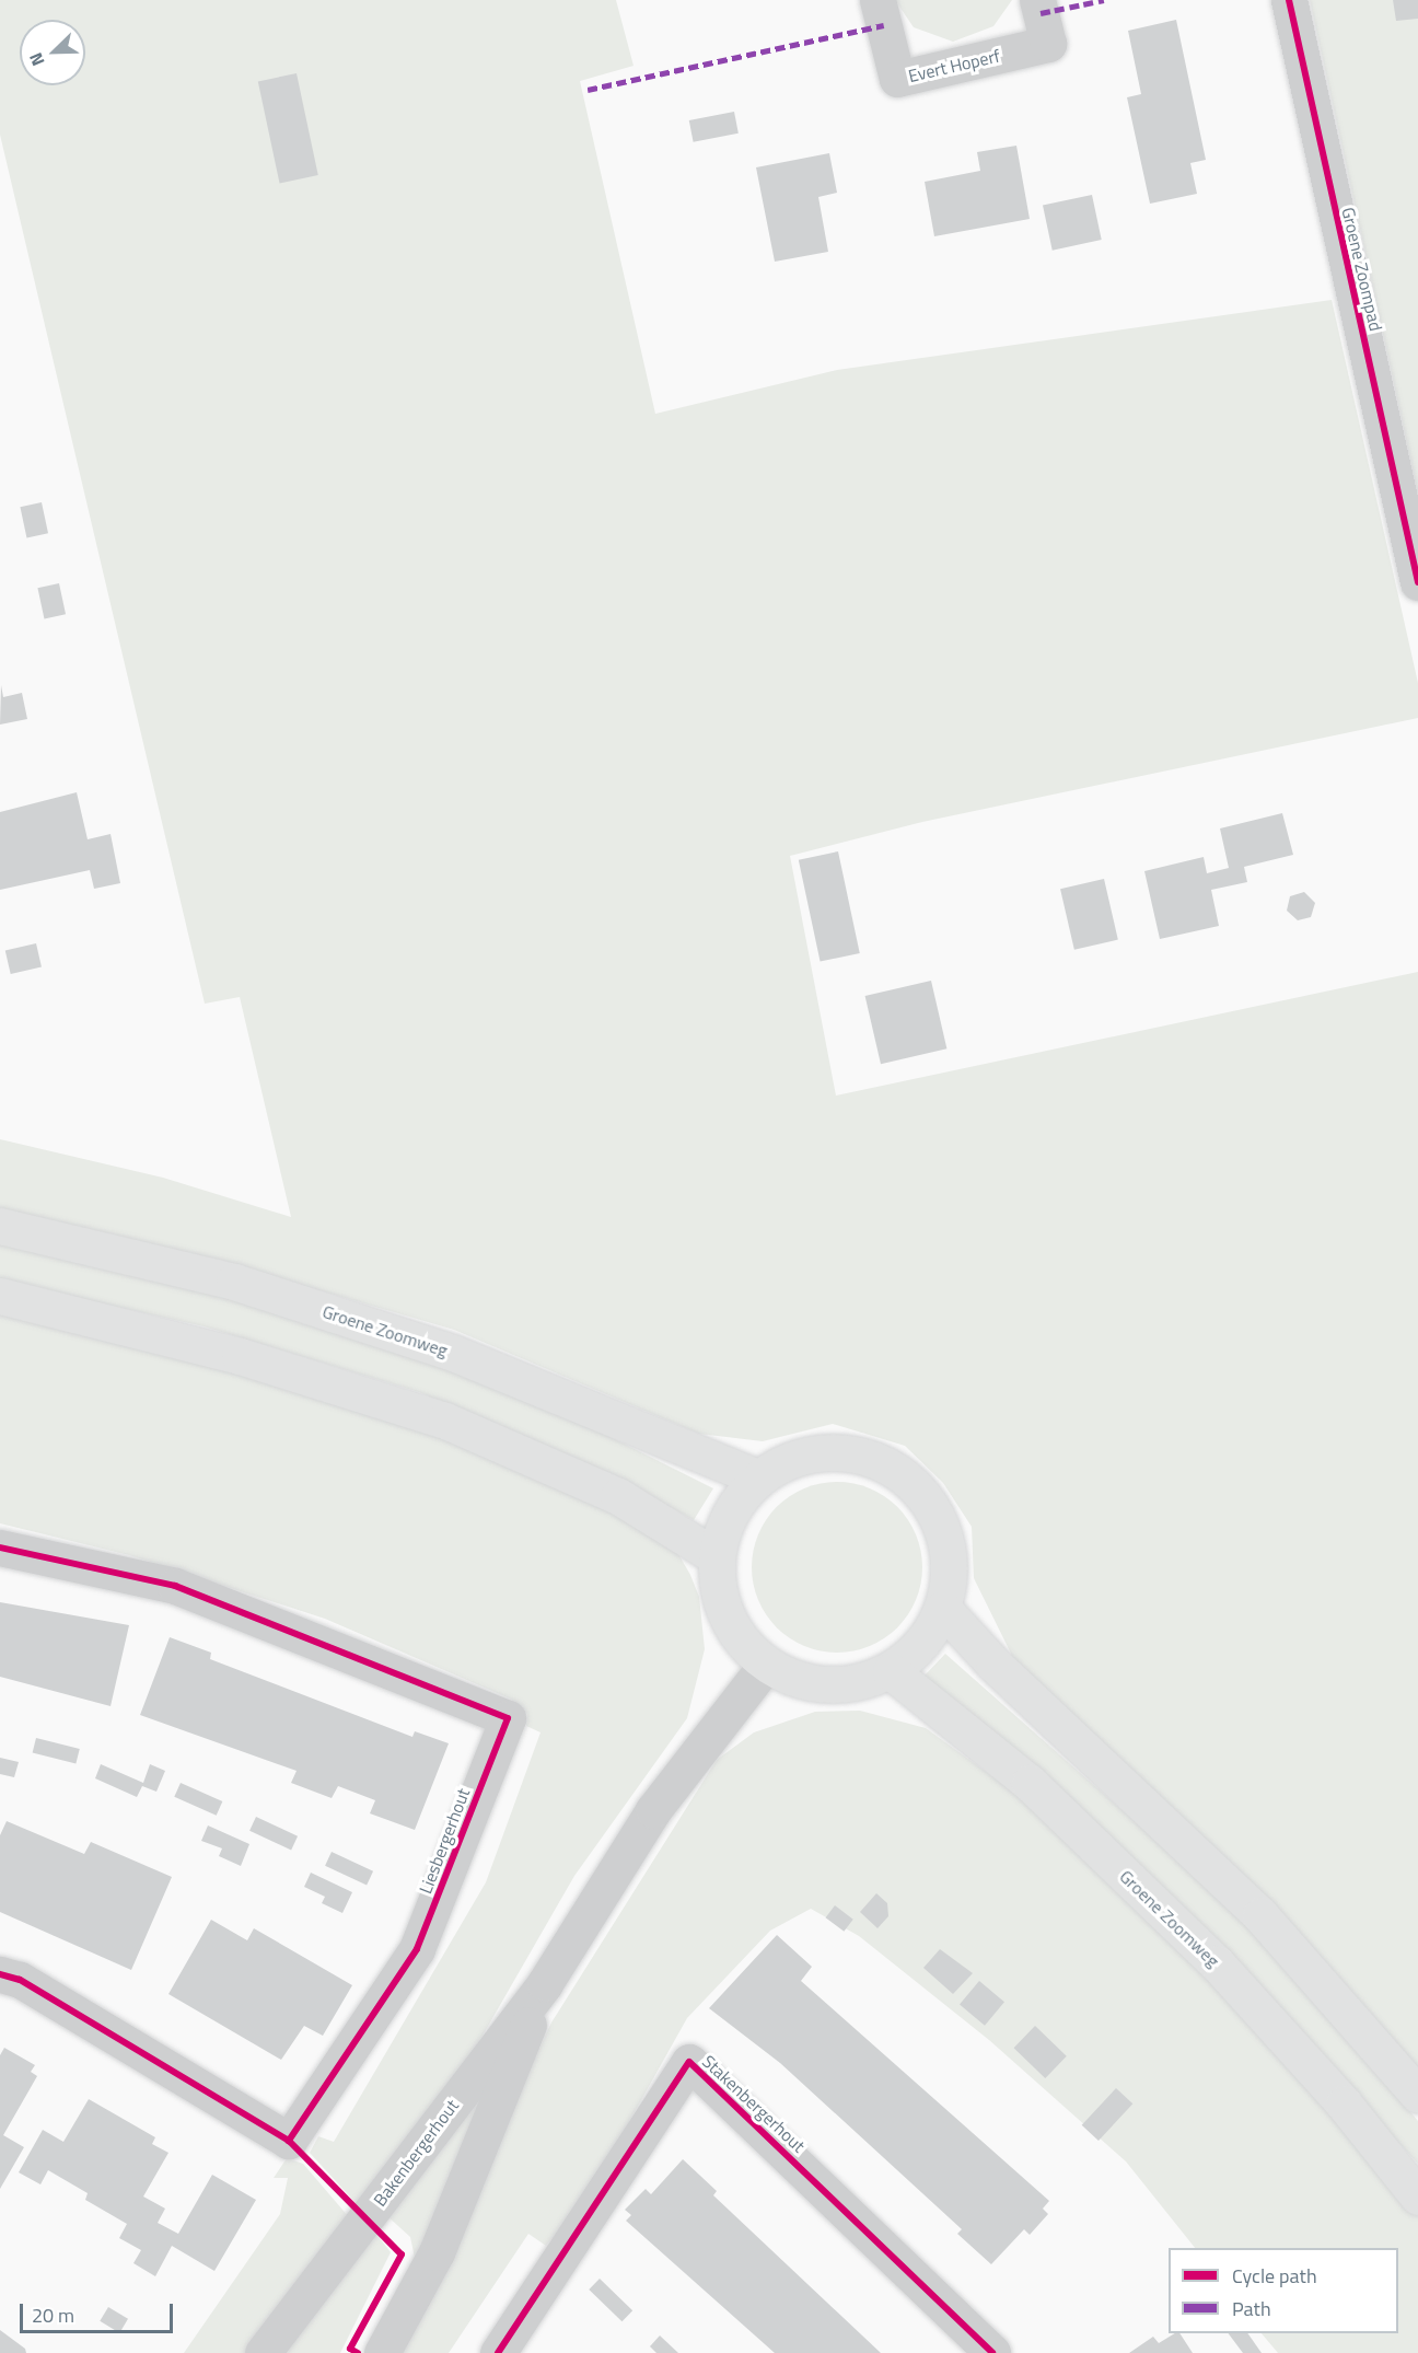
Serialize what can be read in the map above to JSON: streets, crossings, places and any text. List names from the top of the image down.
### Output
{
  "streets": {
    "main road": ["Groene Zoomweg"],
    "street": [
      "Evert Hoperf",
      "Groene Zoompad",
      "Liesbergerhout",
      "Stakenbergerhout",
      "Bakenbergerhout"
    ]
  },
  "crossings": [
    ["Groene Zoomweg", "Bakenbergerhout"]
  ],
  "legend": ["Cycle path", "Path"],
  "scale_bar": "20 m",
  "north": "bottom left"
}
